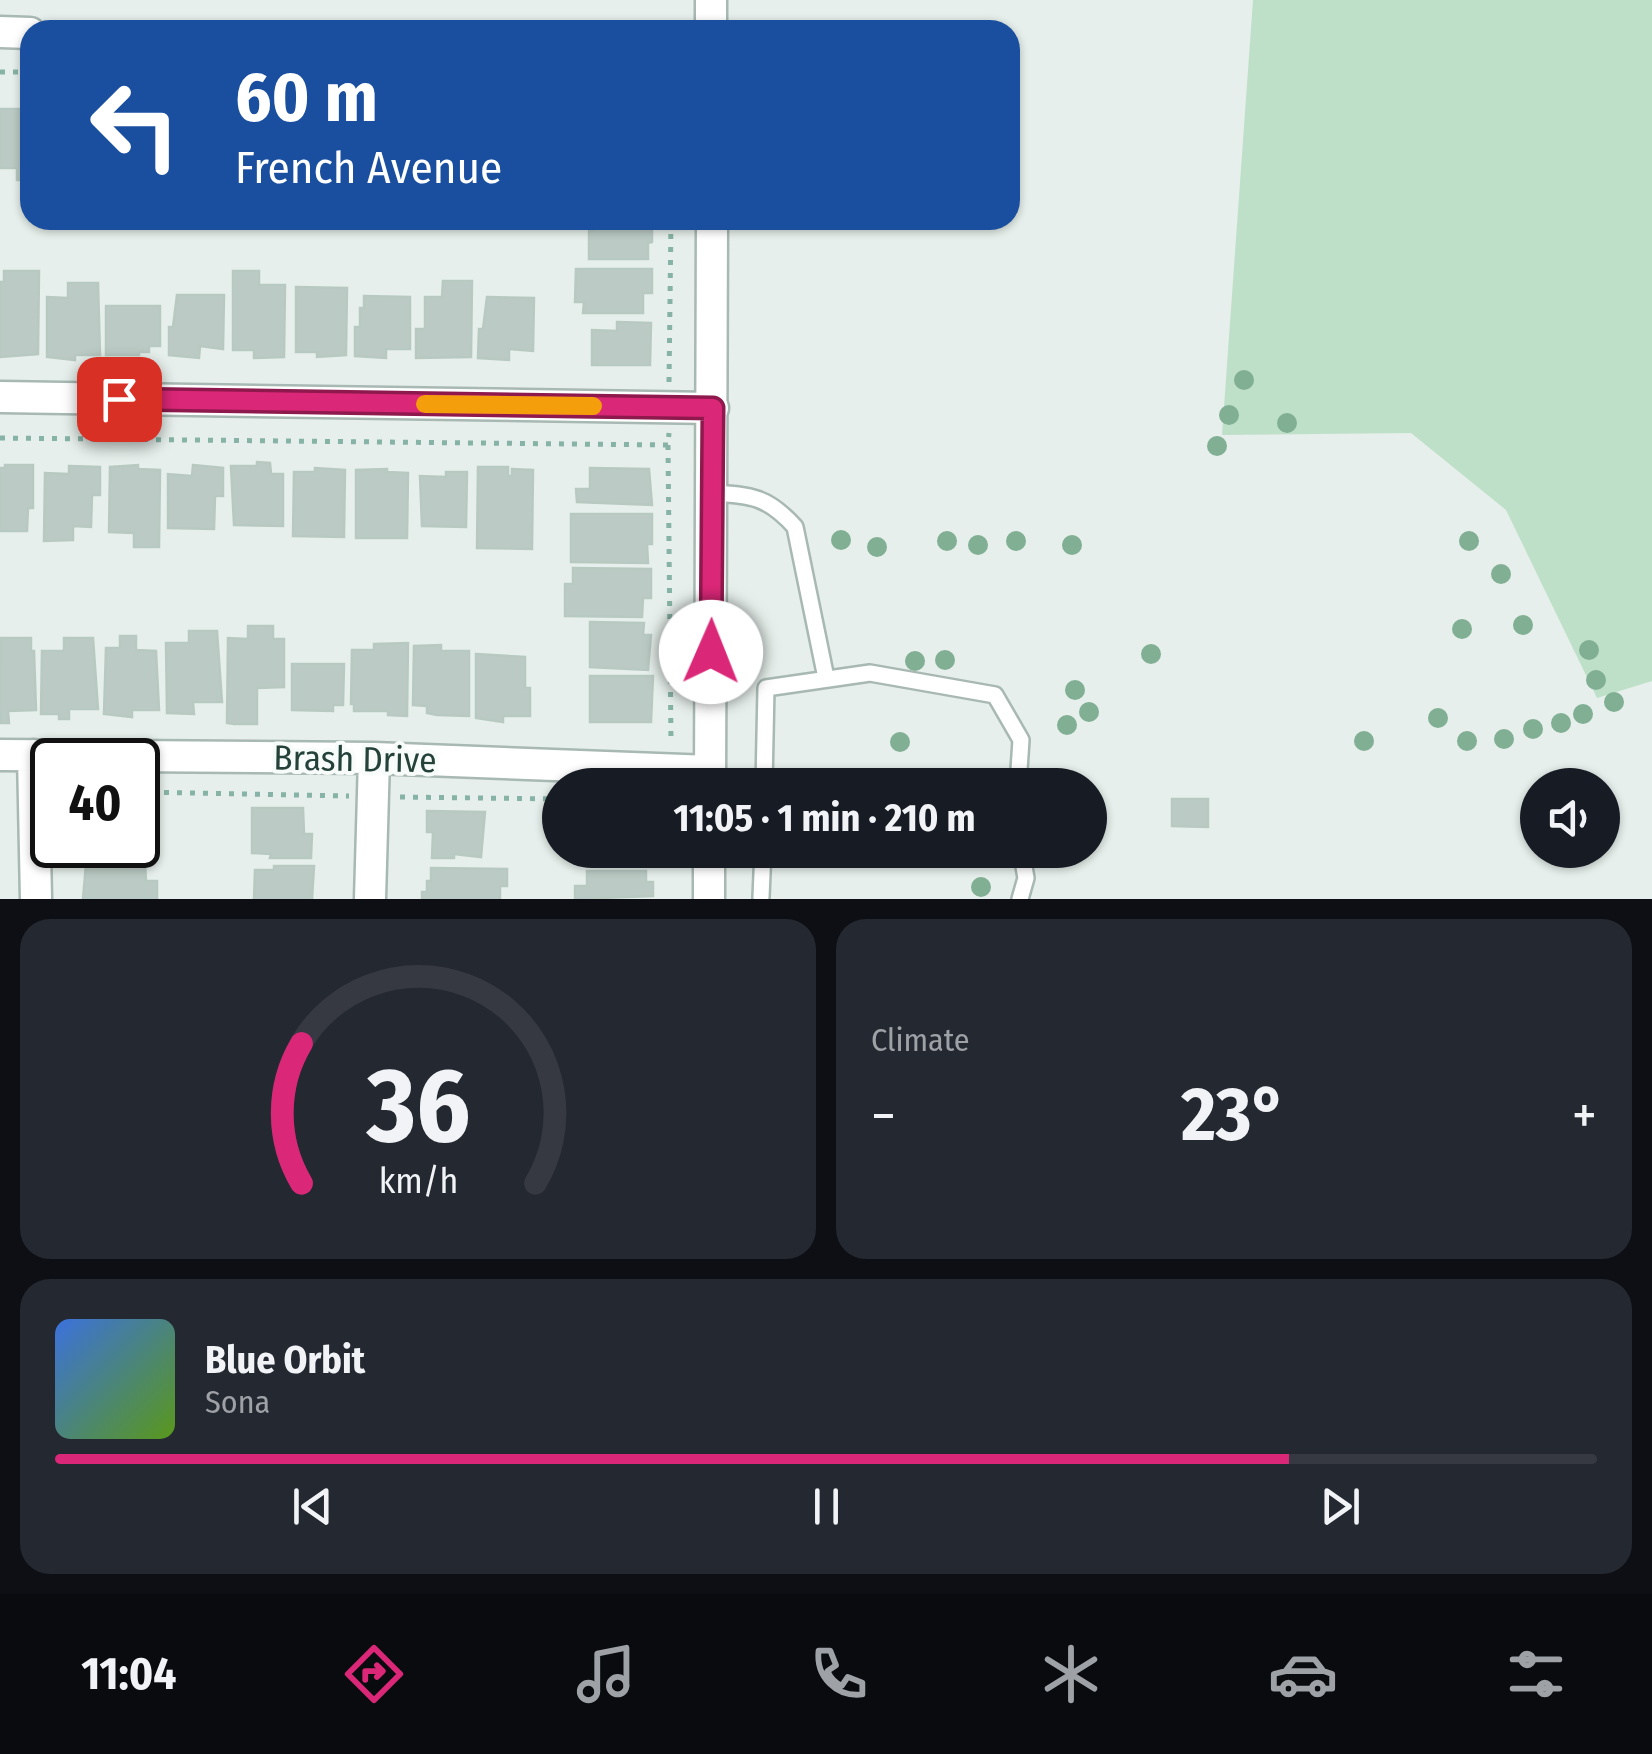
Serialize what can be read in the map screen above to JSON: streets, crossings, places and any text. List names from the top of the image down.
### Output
{
  "streets": {
    "street": ["Brash Drive"]
  },
  "page": {
    "turn": ["60 m", "French Avenue"],
    "limit": "40",
    "trip": "11:05 · 1 min · 210 m",
    "tile": "Climate",
    "heat": ["−", "23°", "+"],
    "song": ["Blue Orbit", "Sona"],
    "tabs": "11:04",
    "gauge": ["36", "km/h"]
  }
}
